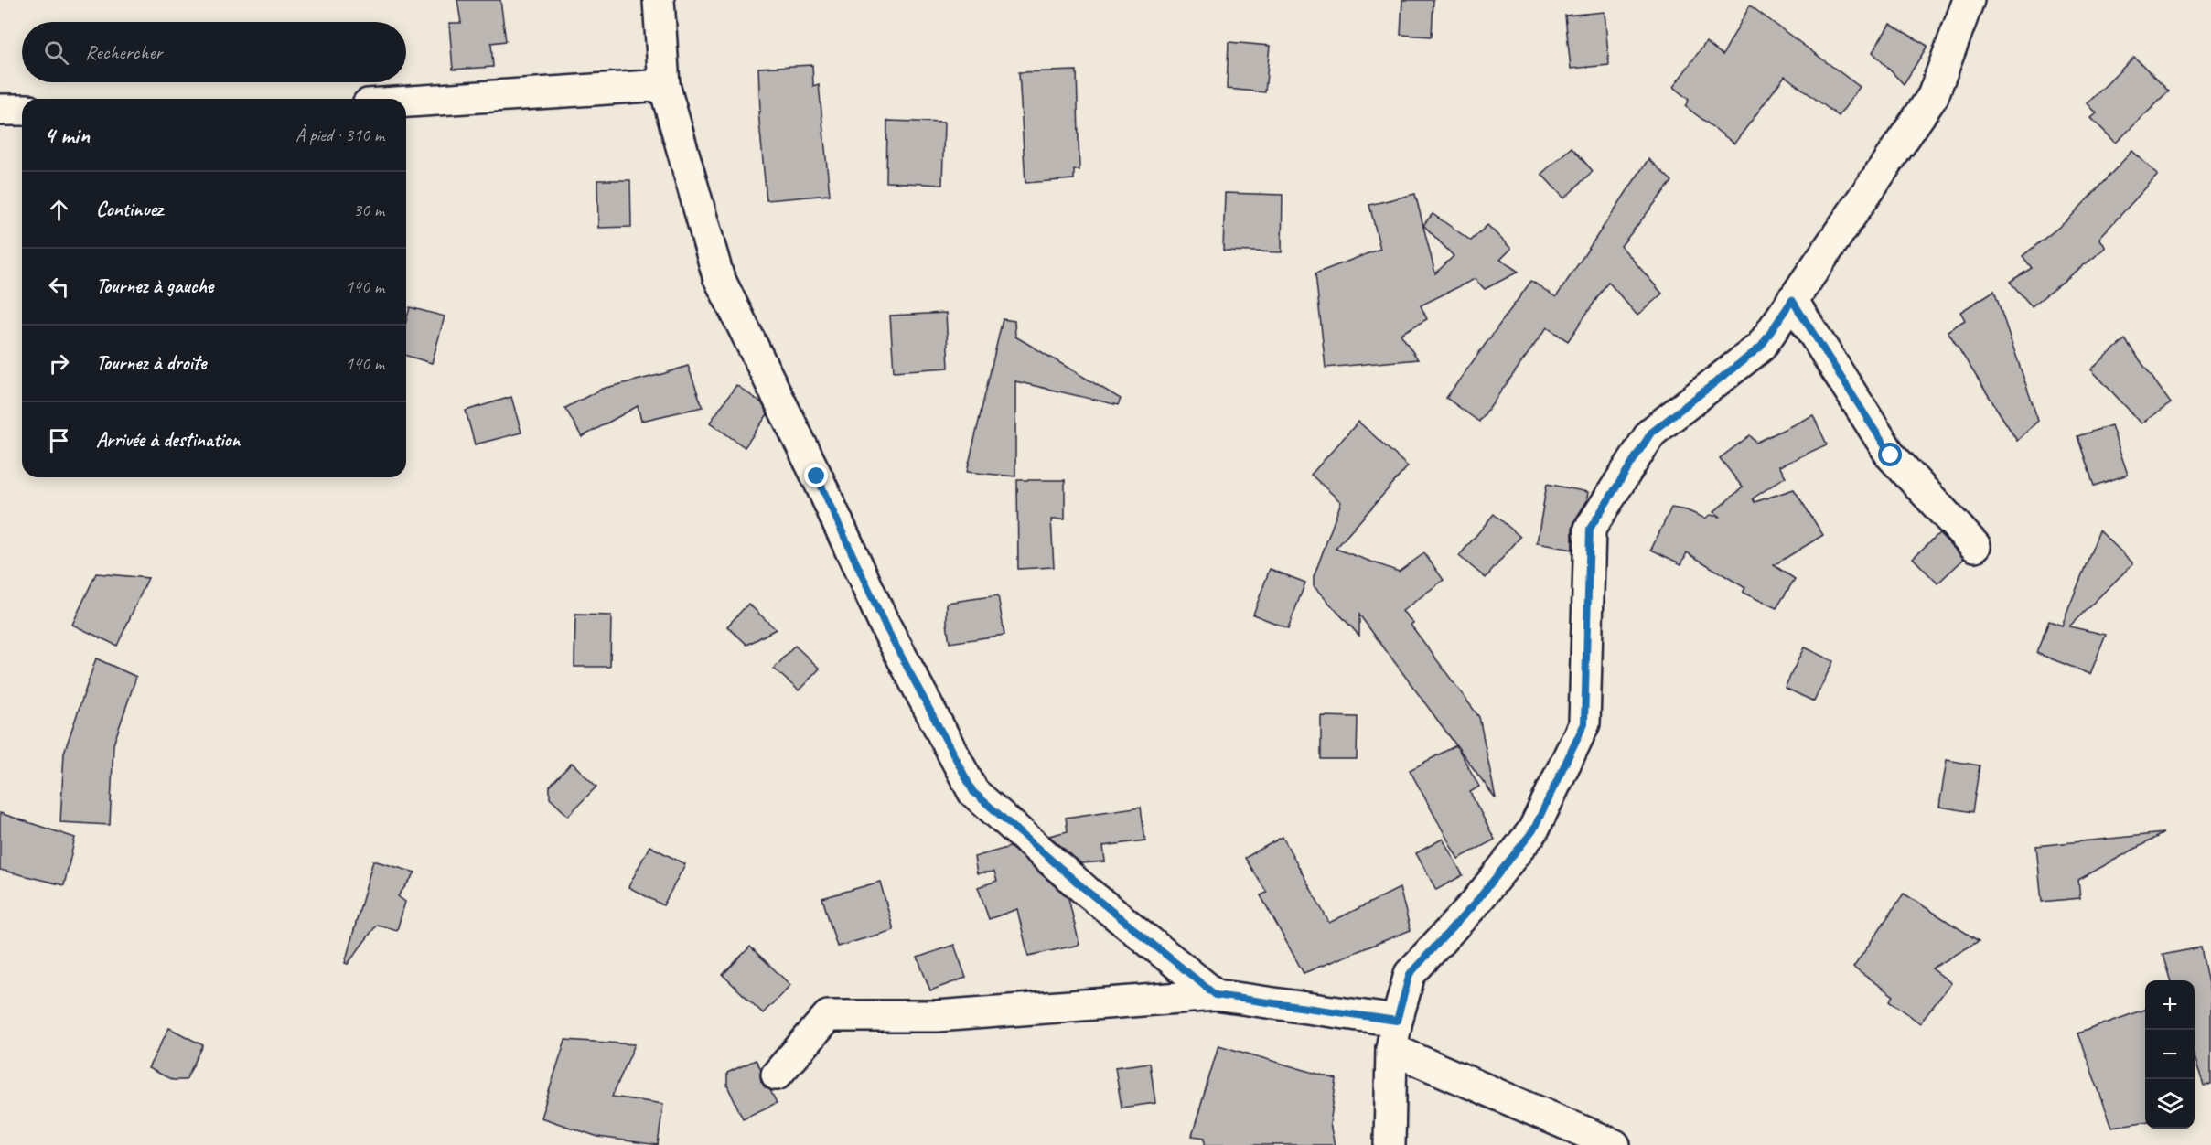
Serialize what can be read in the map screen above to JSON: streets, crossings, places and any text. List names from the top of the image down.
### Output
{
  "page": {
    "search": "Rechercher",
    "heading": ["4 min", "À pied · 310 m"],
    "list": [
      ["Continuez", "30 m"],
      ["Tournez à gauche", "140 m"],
      ["Tournez à droite", "140 m"],
      "Arrivée à destination"
    ],
    "map_buttons": ["+", "−"]
  }
}
